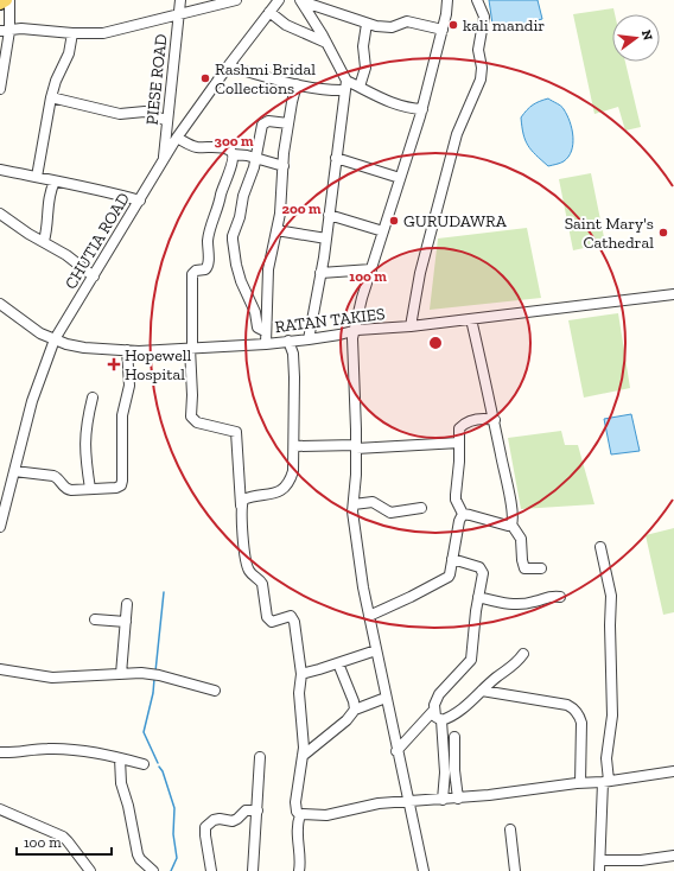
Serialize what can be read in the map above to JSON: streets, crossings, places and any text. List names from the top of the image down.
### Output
{
  "streets": {
    "street": ["PIESE ROAD", "CHUTIA ROAD", "RATAN TAKIES"]
  },
  "crossings": [
    ["PIESE ROAD", "CHUTIA ROAD"],
    ["CHUTIA ROAD", "RATAN TAKIES"]
  ],
  "places": {
    "other": [
      "kali mandir",
      "Rashmi Bridal Collections",
      "GURUDAWRA",
      "Saint Mary's Cathedral"
    ],
    "health": ["Hopewell Hospital"]
  },
  "scale_bar": "100 m",
  "north": "right",
  "rings": ["300 m", "200 m", "100 m"]
}
